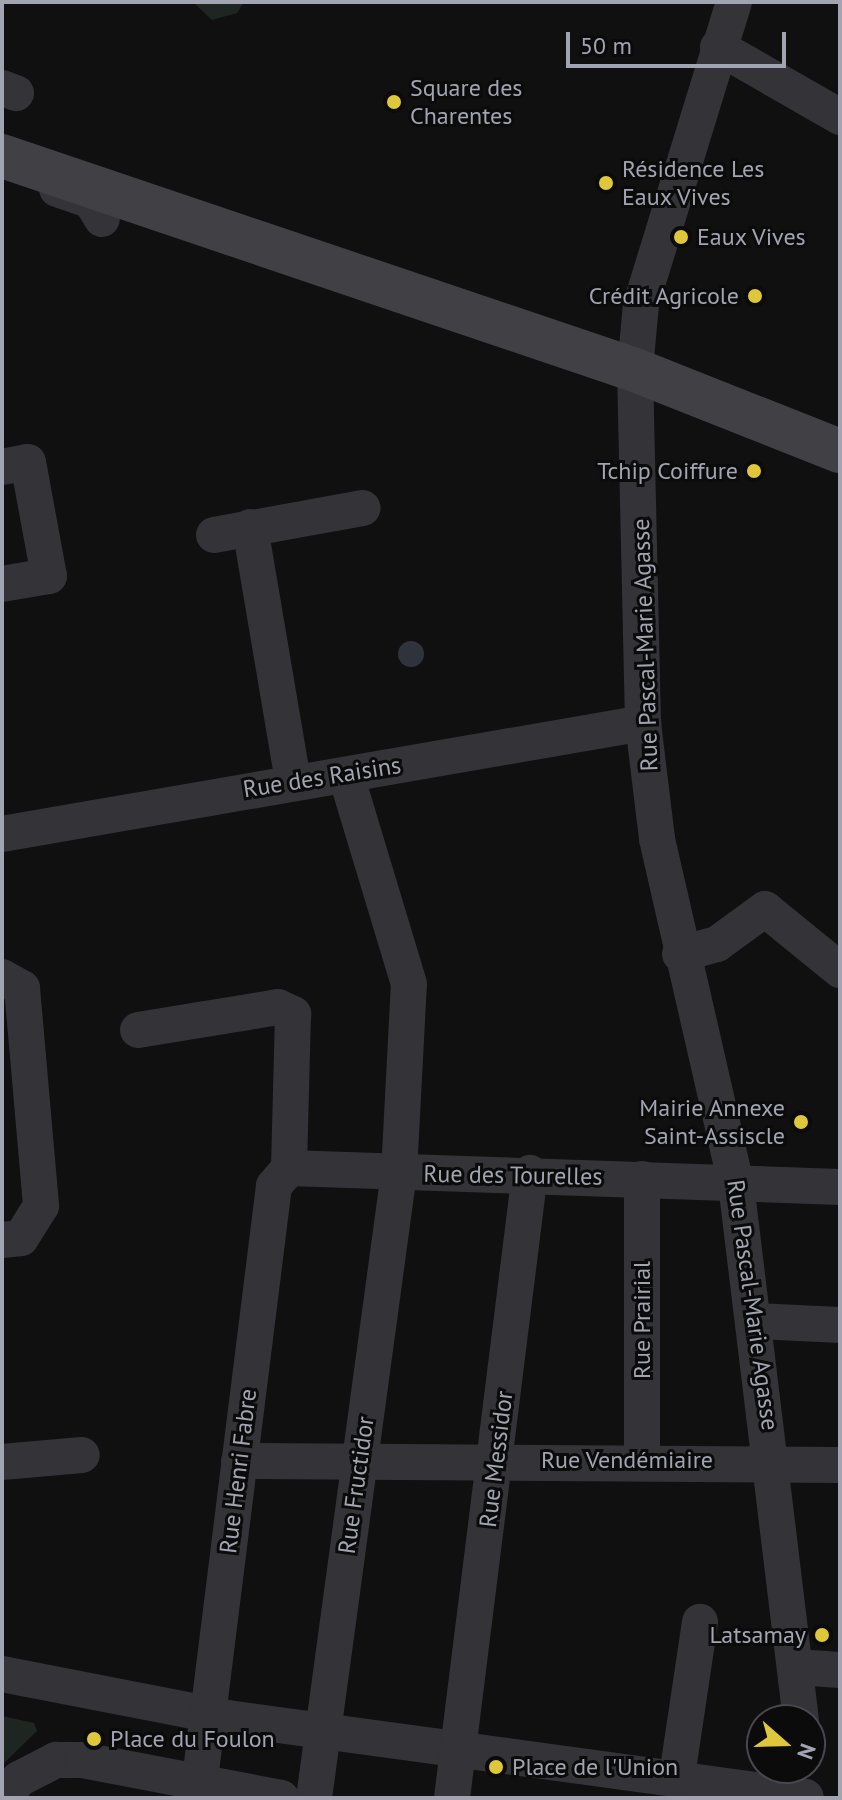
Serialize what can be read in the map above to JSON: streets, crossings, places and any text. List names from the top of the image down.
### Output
{
  "streets": {
    "street": [
      "Rue Pascal-Marie Agasse",
      "Rue des Raisins",
      "Rue des Tourelles",
      "Rue Prairial",
      "Rue Messidor",
      "Rue Vendémiaire",
      "Rue Henri Fabre",
      "Rue Fructidor"
    ]
  },
  "crossings": [
    ["Rue Pascal-Marie Agasse", "Rue des Raisins"],
    ["Rue Pascal-Marie Agasse", "Rue des Tourelles"],
    ["Rue Pascal-Marie Agasse", "Rue Vendémiaire"],
    ["Rue des Raisins", "Rue Fructidor"],
    ["Rue des Tourelles", "Rue Prairial"],
    ["Rue des Tourelles", "Rue Messidor"],
    ["Rue des Tourelles", "Rue Henri Fabre"],
    ["Rue des Tourelles", "Rue Fructidor"],
    ["Rue Prairial", "Rue Vendémiaire"],
    ["Rue Messidor", "Rue Vendémiaire"],
    ["Rue Vendémiaire", "Rue Henri Fabre"],
    ["Rue Vendémiaire", "Rue Fructidor"]
  ],
  "places": [
    "Square des Charentes",
    "Résidence Les Eaux Vives",
    "Eaux Vives",
    "Crédit Agricole",
    "Tchip Coiffure",
    "Mairie Annexe Saint-Assiscle",
    "Latsamay",
    "Place du Foulon",
    "Place de l'Union"
  ],
  "scale_bar": "50 m",
  "north": "right"
}
